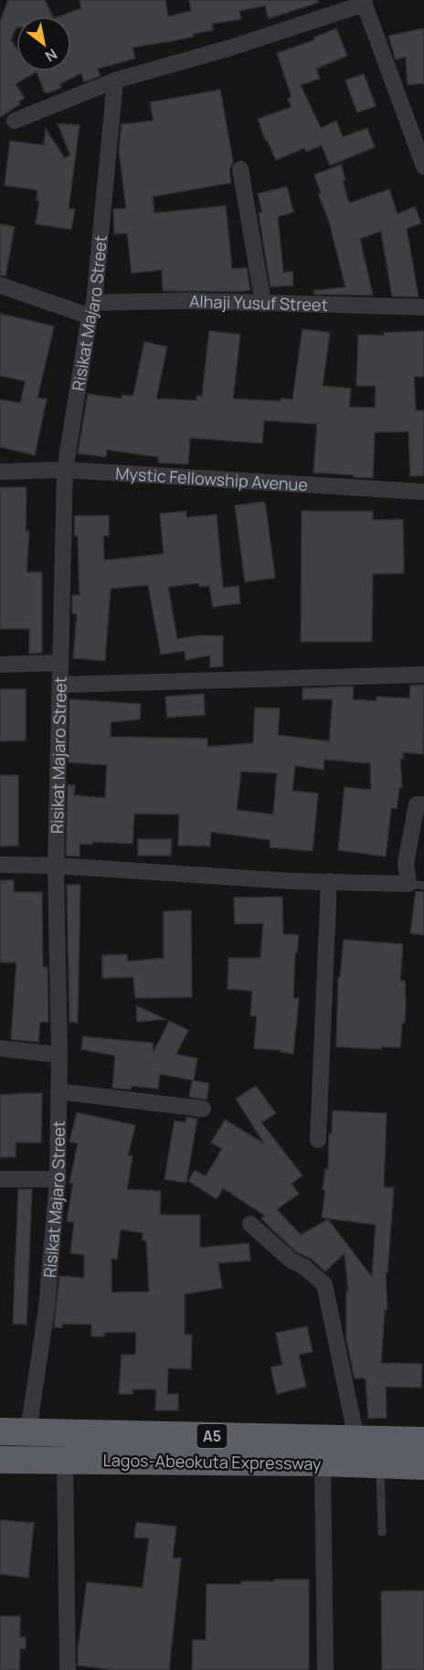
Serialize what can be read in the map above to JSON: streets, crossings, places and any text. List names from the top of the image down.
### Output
{
  "streets": {
    "highway": ["A5", "Lagos-Abeokuta Expressway"],
    "street": ["Alhaji Yusuf Street", "Risikat Majaro Street", "Mystic Fellowship Avenue"]
  },
  "crossings": [
    ["Alhaji Yusuf Street", "Risikat Majaro Street"],
    ["Risikat Majaro Street", "Mystic Fellowship Avenue"],
    ["Risikat Majaro Street", "Lagos-Abeokuta Expressway"]
  ],
  "north": "bottom right"
}
